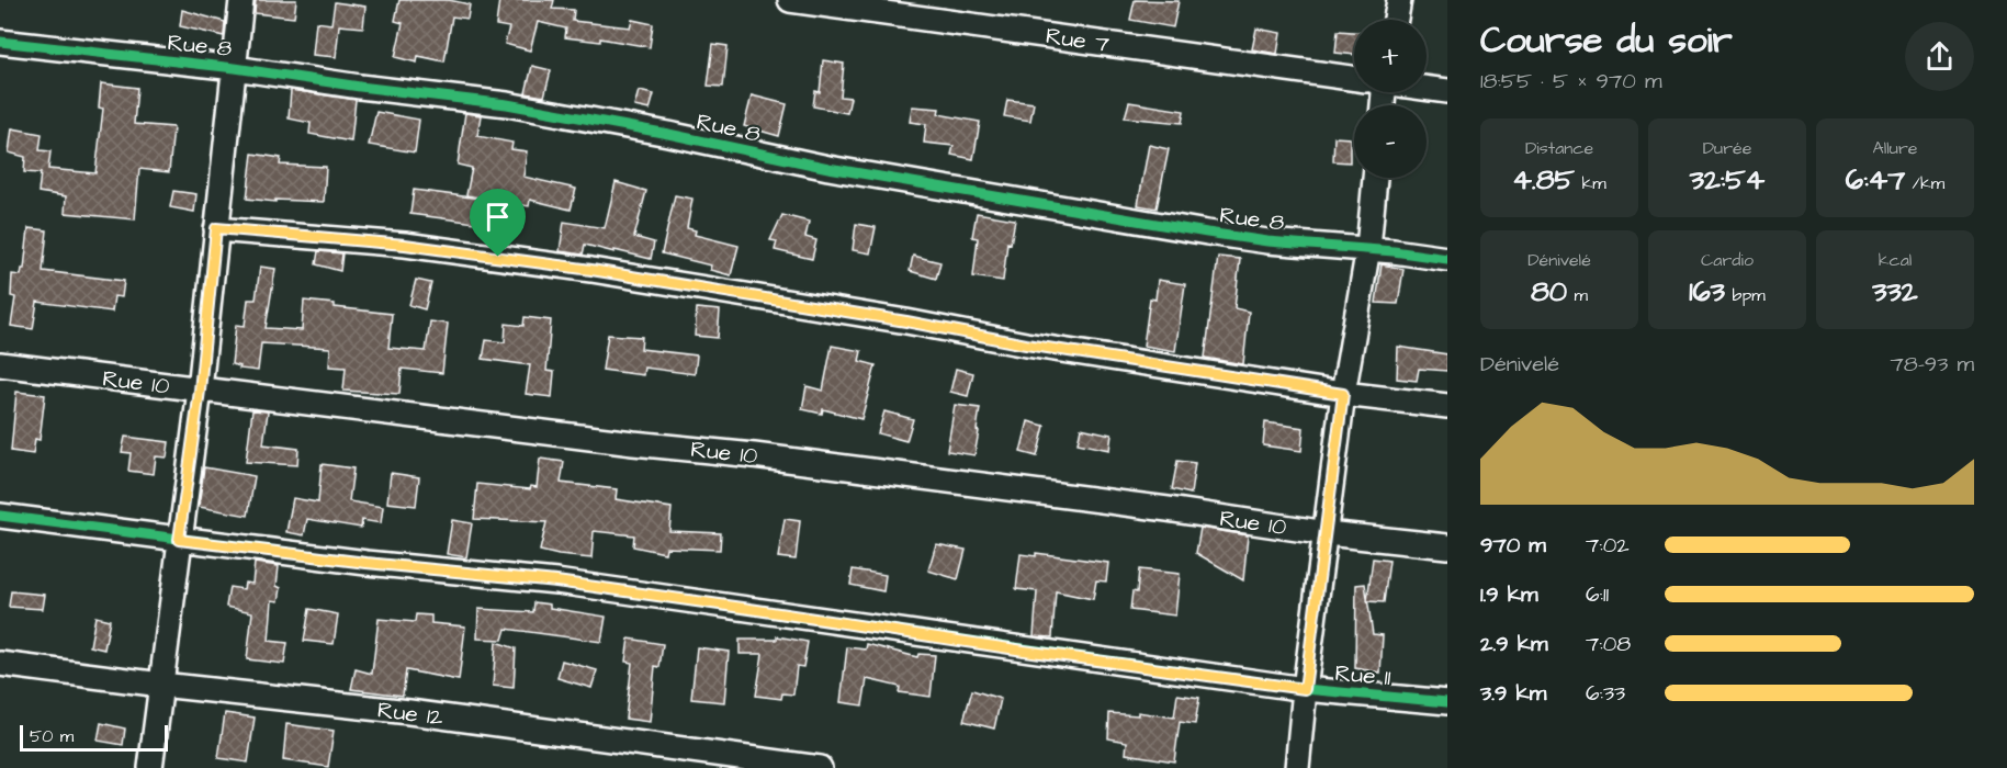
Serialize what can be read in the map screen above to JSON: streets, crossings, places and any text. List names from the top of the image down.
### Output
{
  "streets": {
    "street": [
      "Rue 7",
      "Rue 8",
      "Rue 10",
      "Rue 11",
      "Rue 12"
    ]
  },
  "scale_bar": "50 m",
  "page": {
    "heading": ["Course du soir", "18:55 · 5 × 970 m"],
    "map_buttons": ["+", "−"],
    "stats": [
      ["Distance", "4.85 km"],
      ["Durée", "32:54"],
      ["Allure", "6:47 /km"],
      ["Dénivelé", "80 m"],
      ["Cardio", "163 bpm"],
      ["kcal", "332"]
    ],
    "chart": ["Dénivelé", "78–93 m"],
    "list": [
      {
        "name": "970 m",
        "note": "7:02"
      },
      {
        "name": "1.9 km",
        "note": "6:11"
      },
      {
        "name": "2.9 km",
        "note": "7:08"
      },
      {
        "name": "3.9 km",
        "note": "6:33"
      }
    ],
    "scale": "50 m"
  }
}
